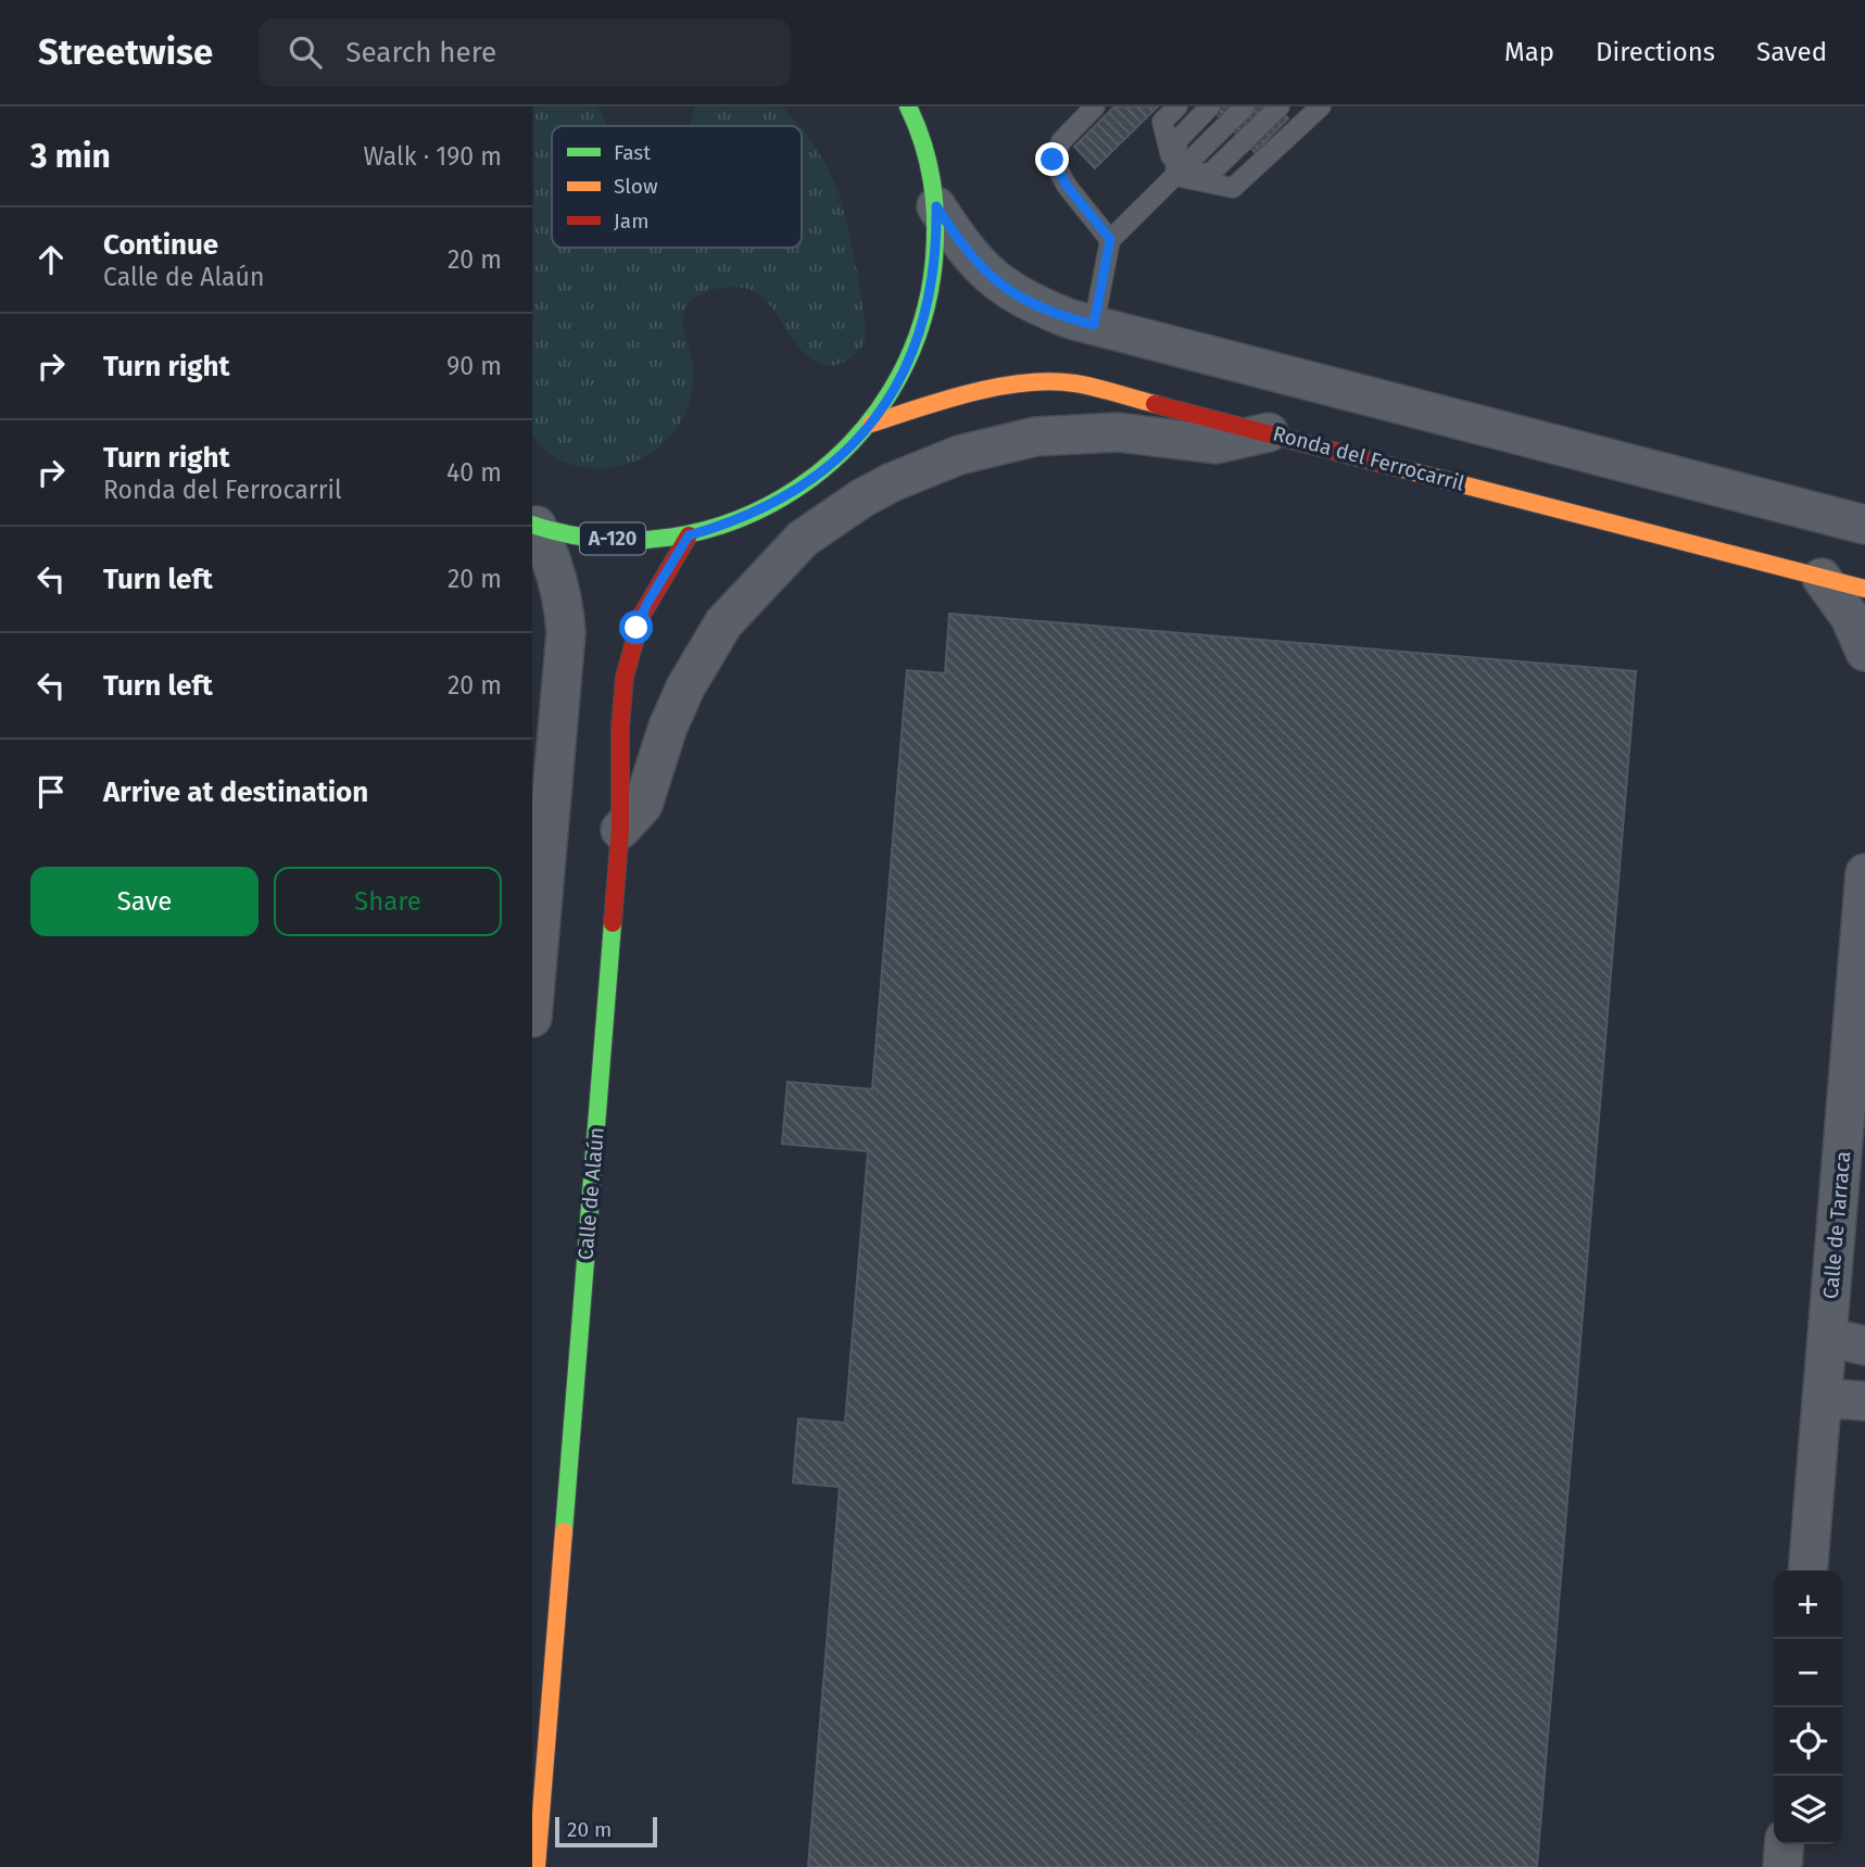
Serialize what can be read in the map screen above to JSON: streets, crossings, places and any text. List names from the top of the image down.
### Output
{
  "streets": {
    "street": [
      "Ronda del Ferrocarril",
      "A-120",
      "Calle de Alaún",
      "Calle de Tarraca"
    ]
  },
  "crossings": [
    ["Ronda del Ferrocarril", "A-120"],
    ["A-120", "Calle de Alaún"]
  ],
  "legend": ["Fast", "Slow", "Jam"],
  "scale_bar": "20 m",
  "page": {
    "header": "Streetwise",
    "search": "Search here",
    "nav": ["Map", "Directions", "Saved"],
    "heading": ["3 min", "Walk · 190 m"],
    "list": [
      ["Continue", "Calle de Alaún", "20 m"],
      ["Turn right", "90 m"],
      ["Turn right", "Ronda del Ferrocarril", "40 m"],
      ["Turn left", "20 m"],
      ["Turn left", "20 m"],
      "Arrive at destination"
    ],
    "buttons": ["Save", "Share"],
    "map_buttons": ["+", "−"],
    "scale": "20 m"
  }
}
